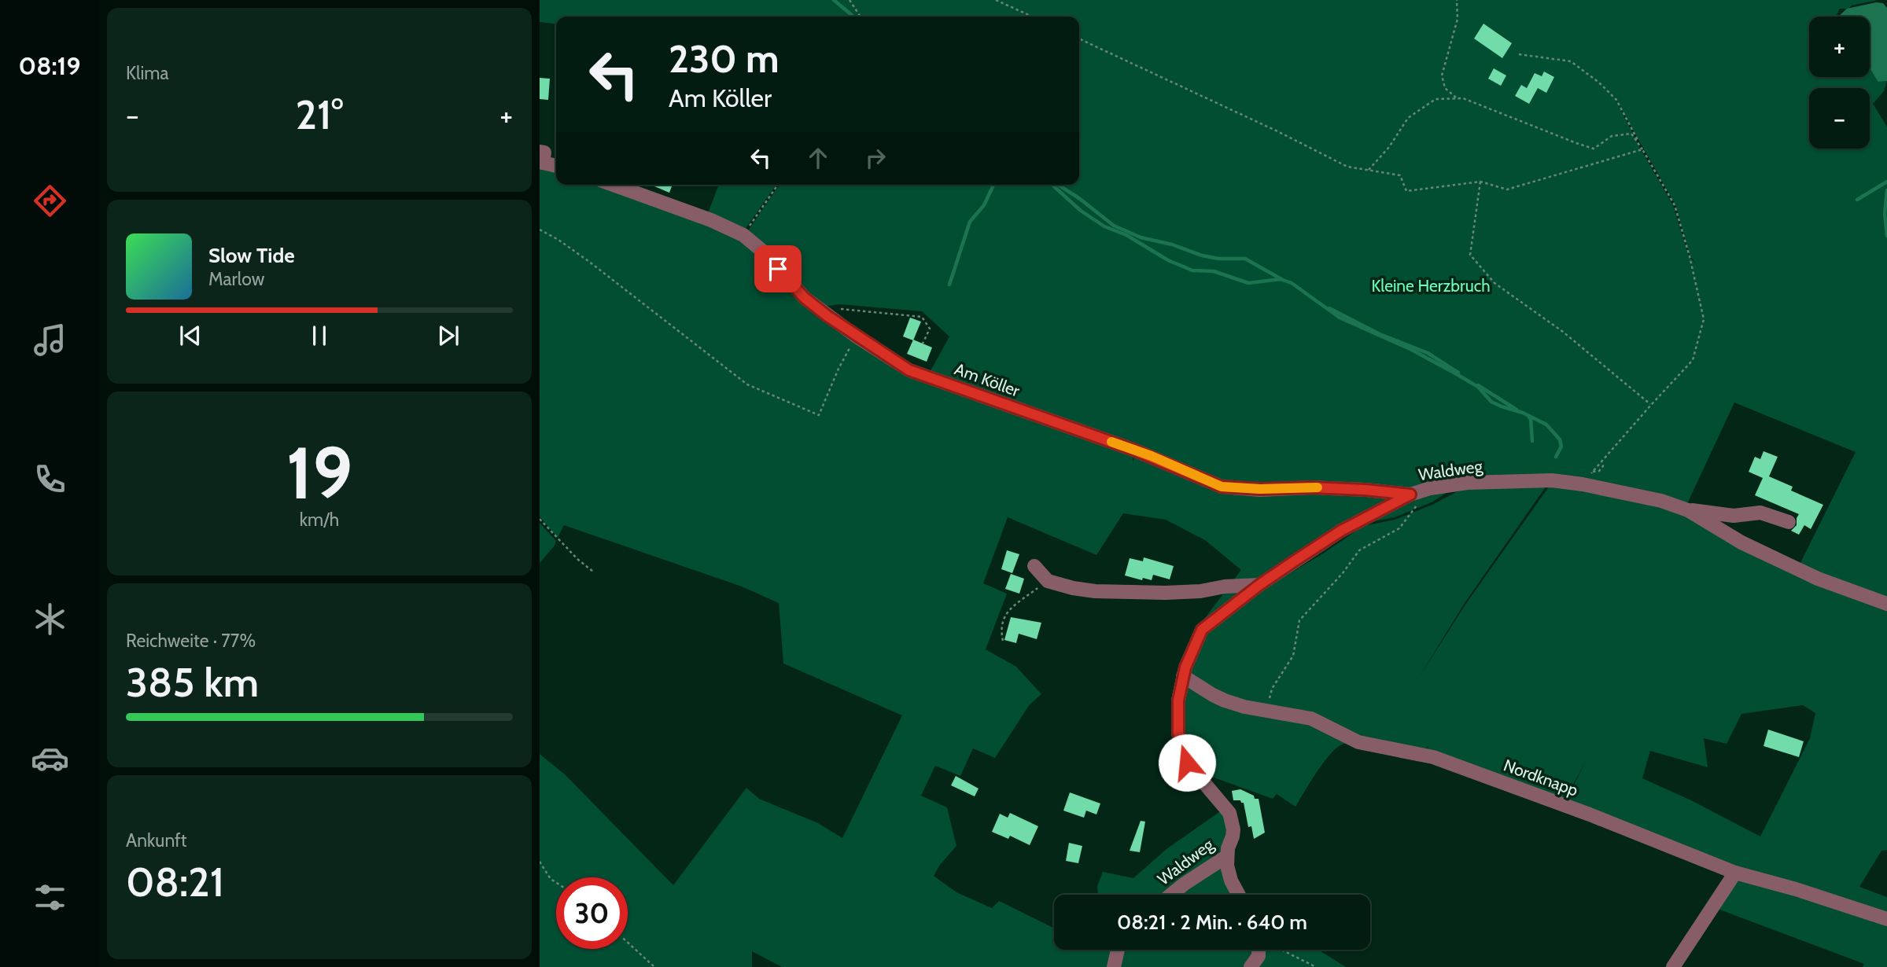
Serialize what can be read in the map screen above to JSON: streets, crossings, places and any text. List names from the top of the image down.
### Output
{
  "streets": {
    "street": ["Am Köller", "Waldweg", "Nordknapp"]
  },
  "crossings": [
    ["Am Köller", "Waldweg"],
    ["Waldweg", "Nordknapp"]
  ],
  "parks": ["Kleine Herzbruch"],
  "page": {
    "tabs": "08:19",
    "tile": [
      "Klima",
      ["19", "km/h"],
      ["Reichweite · 77%", "385 km"],
      ["Ankunft", "08:21"]
    ],
    "map_buttons": ["+", "−"],
    "turn": ["230 m", "Am Köller"],
    "heat": ["−", "21°", "+"],
    "song": ["Slow Tide", "Marlow"],
    "limit": "30",
    "trip": "08:21 · 2 Min. · 640 m"
  }
}
